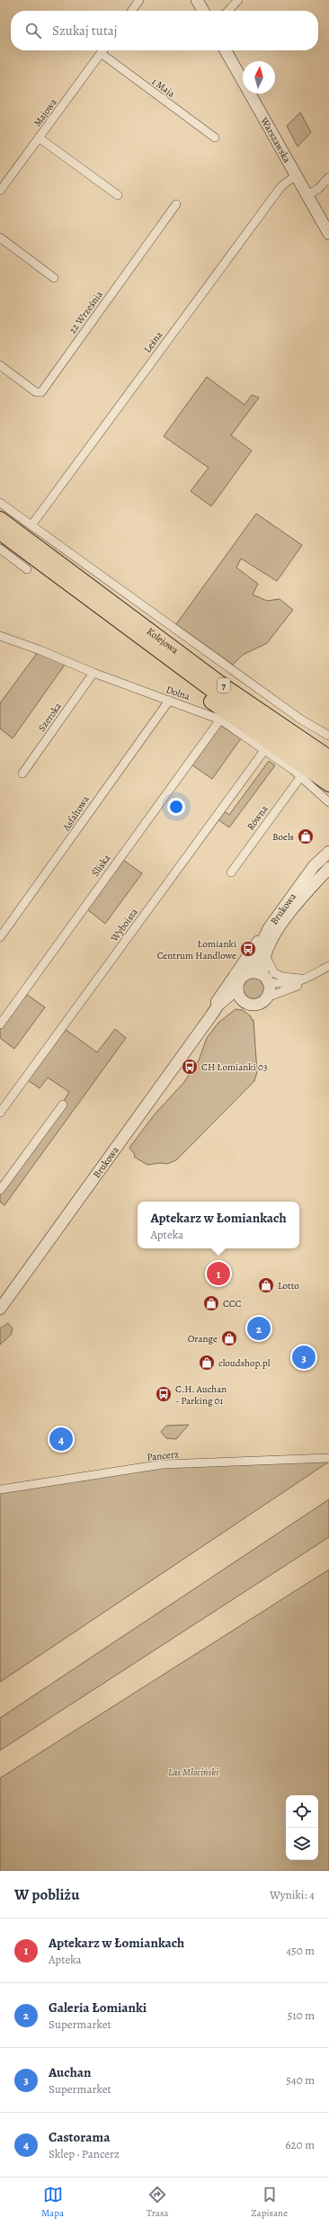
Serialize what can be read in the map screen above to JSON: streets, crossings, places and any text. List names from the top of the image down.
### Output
{
  "streets": {
    "highway": ["Kolejowa", "7"],
    "street": [
      "1 Maja",
      "Majowa",
      "Warszawska",
      "22 Września",
      "Leśna",
      "Dolna",
      "Szeroka",
      "Asfaltowa",
      "Równa",
      "Śliska",
      "Brukowa",
      "Wyboista",
      "Pancerz"
    ]
  },
  "crossings": [
    ["1 Maja", "Majowa"],
    ["Warszawska", "Leśna"],
    ["Leśna", "Kolejowa"],
    ["Dolna", "Szeroka"],
    ["Dolna", "Asfaltowa"],
    ["Dolna", "Równa"],
    ["Dolna", "Śliska"],
    ["Dolna", "Wyboista"]
  ],
  "parks": ["Las Młociński"],
  "places": {
    "shop": [
      "Boels",
      "Lotto",
      "CCC",
      "Orange",
      "cloudshop.pl"
    ],
    "bus stop": ["Łomianki Centrum Handlowe", "CH Łomianki 03", "C.H. Auchan - Parking 01"]
  },
  "north": "top",
  "page": {
    "search": "Szukaj tutaj",
    "popup": ["Aptekarz w Łomiankach", "Apteka"],
    "pins": [
      "1",
      "2",
      "3",
      "4"
    ],
    "heading": ["W pobliżu", "Wyniki: 4"],
    "list": [
      {
        "mark": "1",
        "name": "Aptekarz w Łomiankach",
        "note": "Apteka",
        "value": "450 m"
      },
      {
        "mark": "2",
        "name": "Galeria Łomianki",
        "note": "Supermarket",
        "value": "510 m"
      },
      {
        "mark": "3",
        "name": "Auchan",
        "note": "Supermarket",
        "value": "540 m"
      },
      {
        "mark": "4",
        "name": "Castorama",
        "note": "Sklep · Pancerz",
        "value": "620 m"
      }
    ],
    "nav": ["Mapa", "Trasa", "Zapisane"]
  }
}
